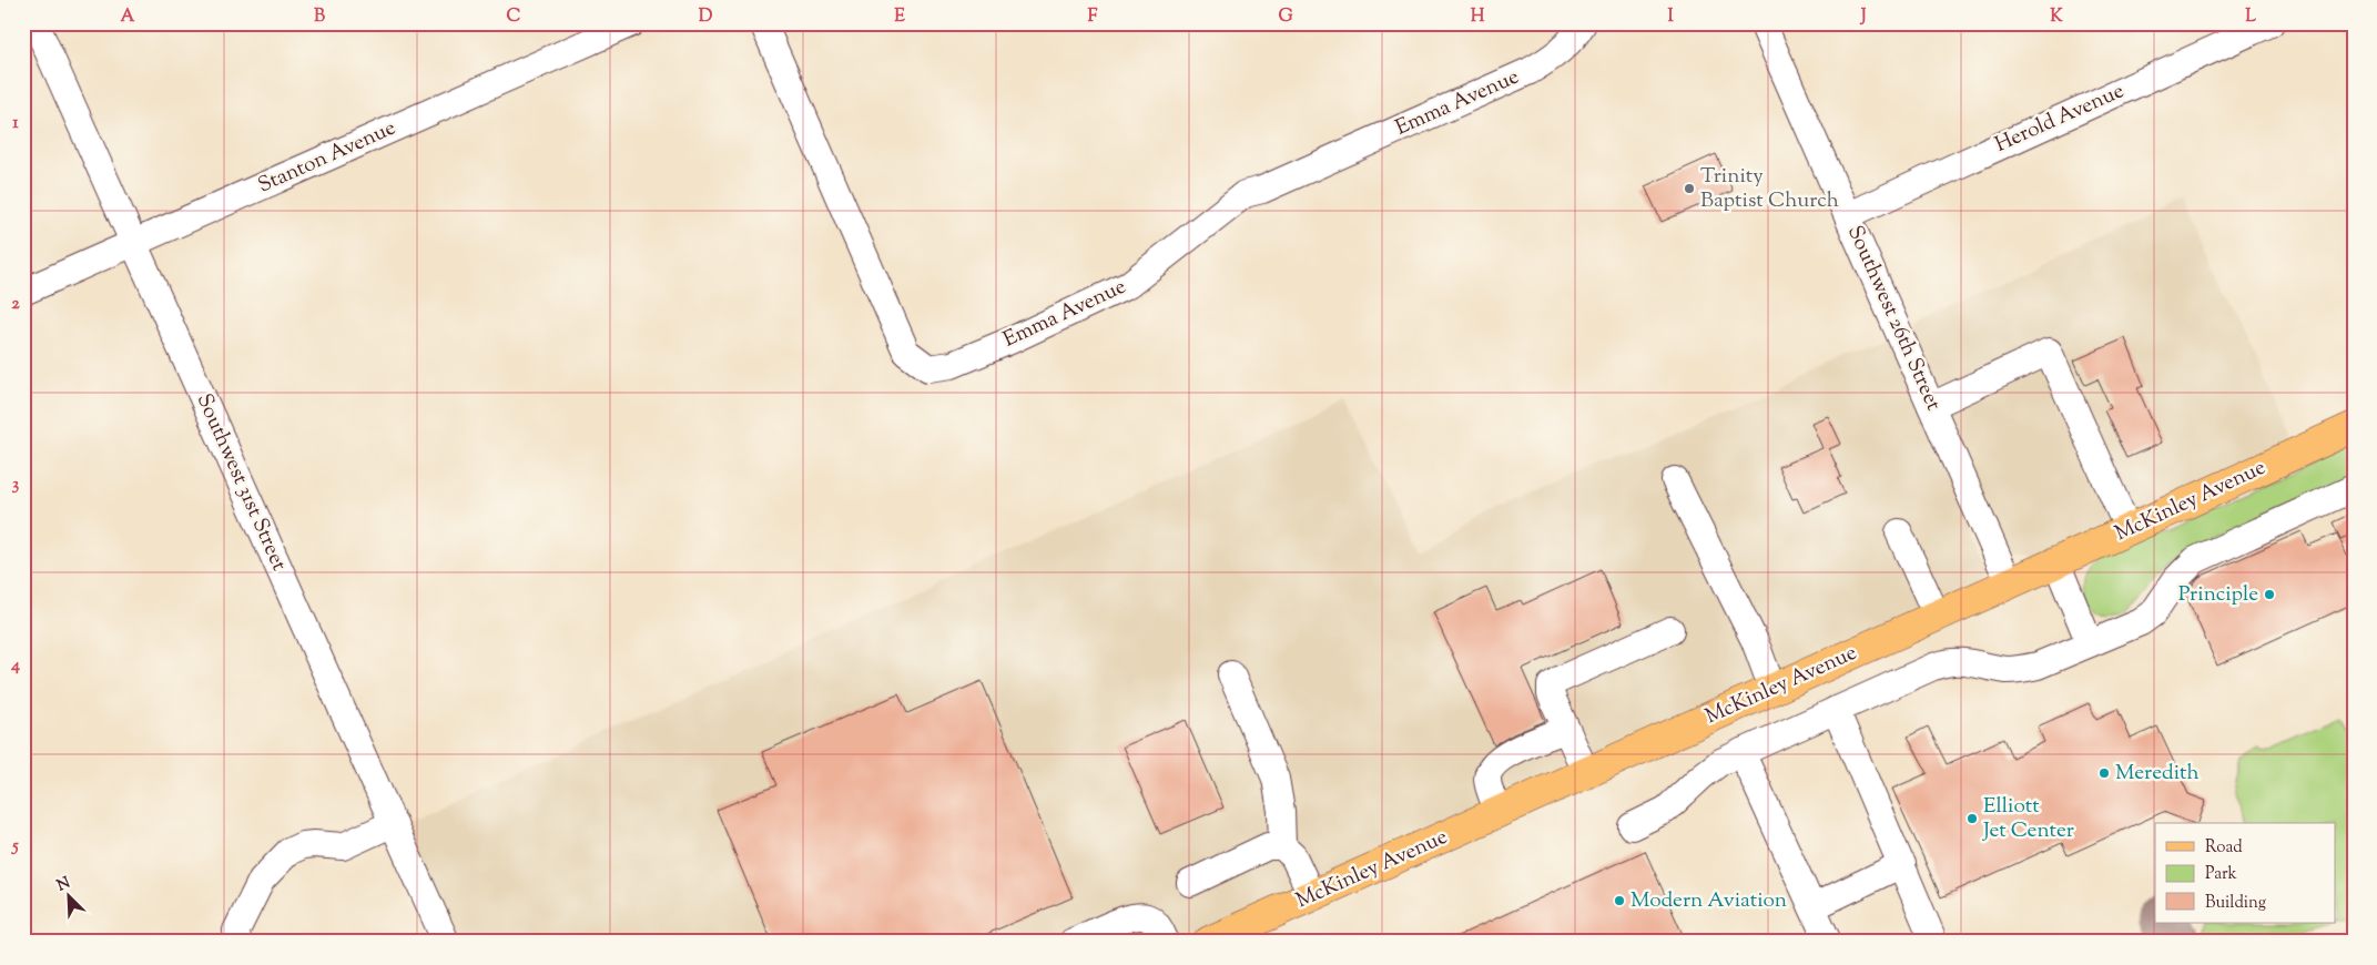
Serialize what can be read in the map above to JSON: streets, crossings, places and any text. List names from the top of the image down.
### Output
{
  "streets": {
    "main road": ["McKinley Avenue"],
    "street": [
      "Emma Avenue",
      "Herold Avenue",
      "Stanton Avenue",
      "Southwest 26th Street",
      "Southwest 31st Street"
    ]
  },
  "crossings": [
    ["Herold Avenue", "Southwest 26th Street"],
    ["Stanton Avenue", "Southwest 31st Street"],
    ["Southwest 26th Street", "McKinley Avenue"]
  ],
  "places": [
    "Trinity Baptist Church",
    "Principle",
    "Meredith",
    "Elliott Jet Center",
    "Modern Aviation"
  ],
  "legend": ["Road", "Park", "Building"],
  "north": "top left",
  "grid": {
    "columns": [
      "A",
      "B",
      "C",
      "D",
      "E",
      "F",
      "G",
      "H",
      "I",
      "J",
      "K",
      "L"
    ],
    "rows": [
      "1",
      "2",
      "3",
      "4",
      "5"
    ]
  }
}
